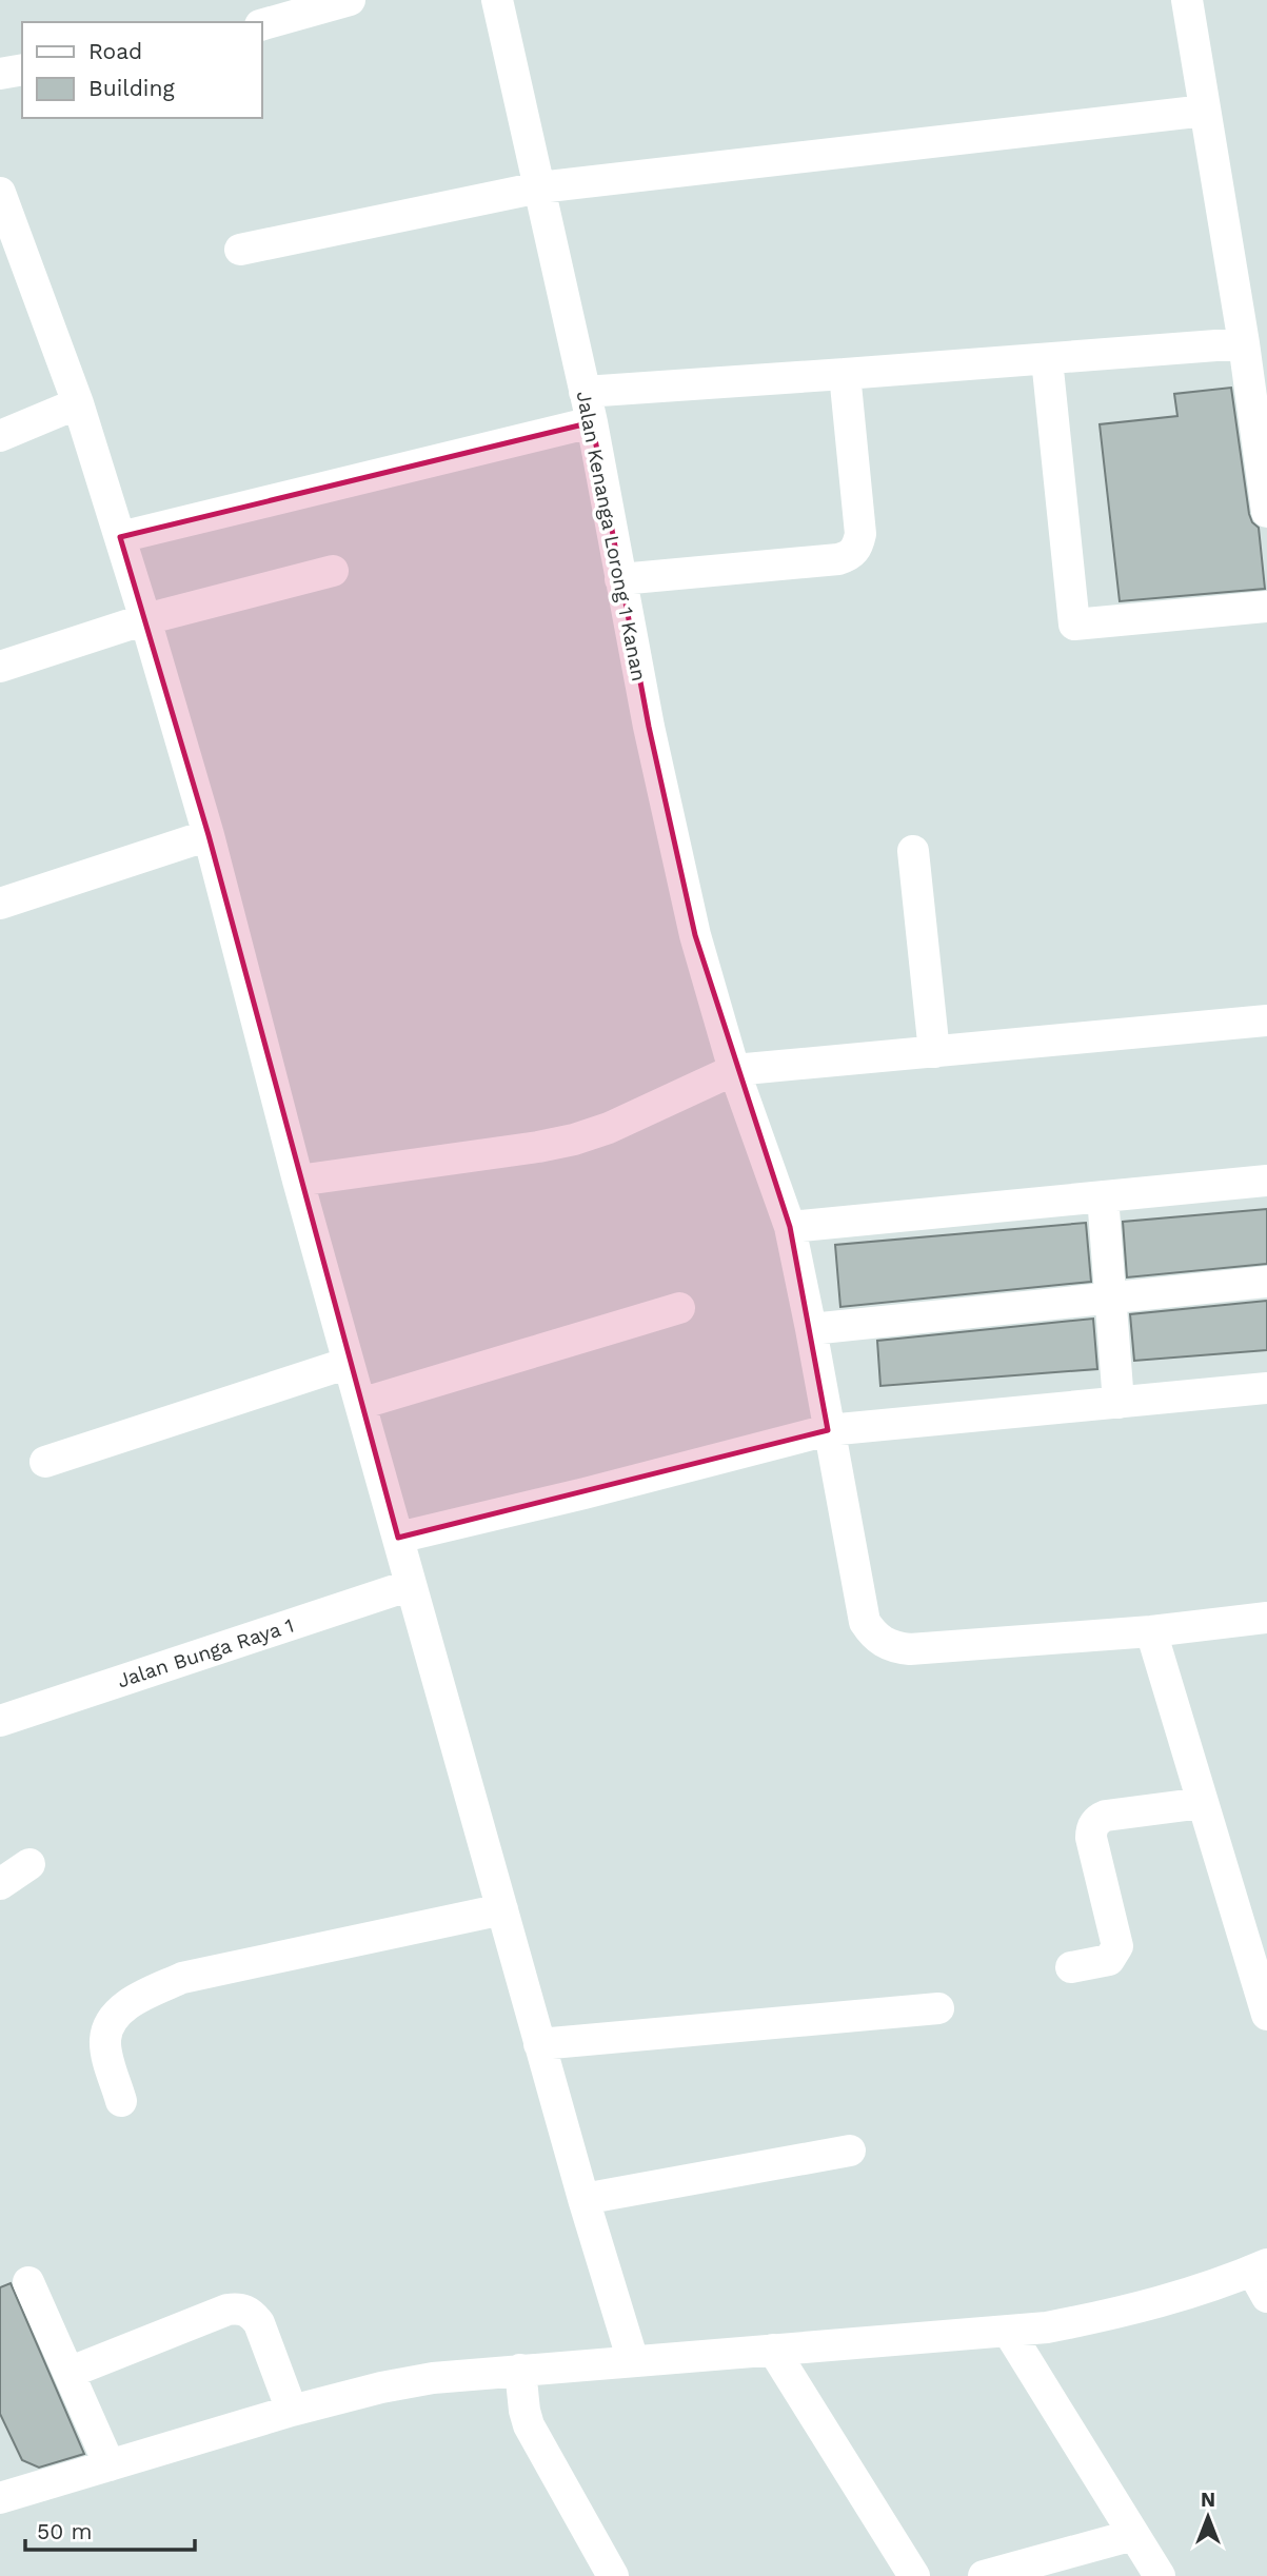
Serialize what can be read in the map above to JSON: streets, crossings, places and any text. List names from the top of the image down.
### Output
{
  "streets": {
    "street": ["Jalan Kenanga Lorong 1 Kanan", "Jalan Bunga Raya 1"]
  },
  "legend": ["Road", "Building"],
  "scale_bar": "50 m",
  "north": "top"
}
